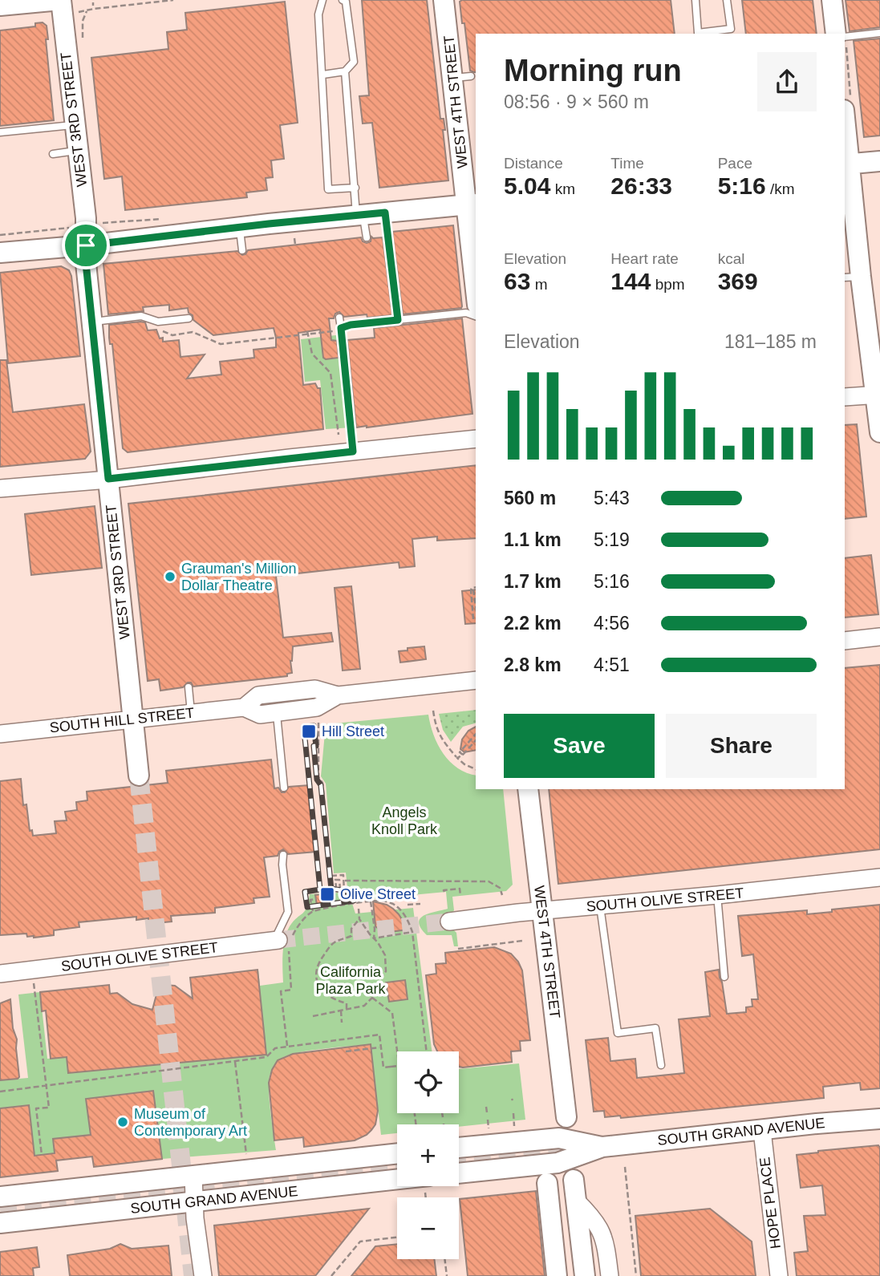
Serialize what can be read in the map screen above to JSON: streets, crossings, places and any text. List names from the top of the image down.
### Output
{
  "streets": {
    "main road": [
      "WEST 4TH STREET",
      "WEST 3RD STREET",
      "SOUTH HILL STREET",
      "SOUTH OLIVE STREET",
      "SOUTH GRAND AVENUE",
      "HOPE PLACE"
    ]
  },
  "crossings": [
    ["WEST 4TH STREET", "SOUTH OLIVE STREET"],
    ["WEST 3RD STREET", "SOUTH HILL STREET"],
    ["SOUTH GRAND AVENUE", "HOPE PLACE"]
  ],
  "parks": ["Angels Knoll Park", "California Plaza Park"],
  "places": {
    "other": ["Grauman's Million Dollar Theatre", "Museum of Contemporary Art"],
    "transit": ["Hill Street", "Olive Street"]
  },
  "page": {
    "heading": ["Morning run", "08:56 · 9 × 560 m"],
    "stats": [
      ["Distance", "5.04 km"],
      ["Time", "26:33"],
      ["Pace", "5:16 /km"],
      ["Elevation", "63 m"],
      ["Heart rate", "144 bpm"],
      ["kcal", "369"]
    ],
    "chart": ["Elevation", "181–185 m"],
    "list": [
      {
        "name": "560 m",
        "note": "5:43"
      },
      {
        "name": "1.1 km",
        "note": "5:19"
      },
      {
        "name": "1.7 km",
        "note": "5:16"
      },
      {
        "name": "2.2 km",
        "note": "4:56"
      },
      {
        "name": "2.8 km",
        "note": "4:51"
      }
    ],
    "buttons": ["Save", "Share"],
    "map_buttons": ["+", "−"]
  }
}
